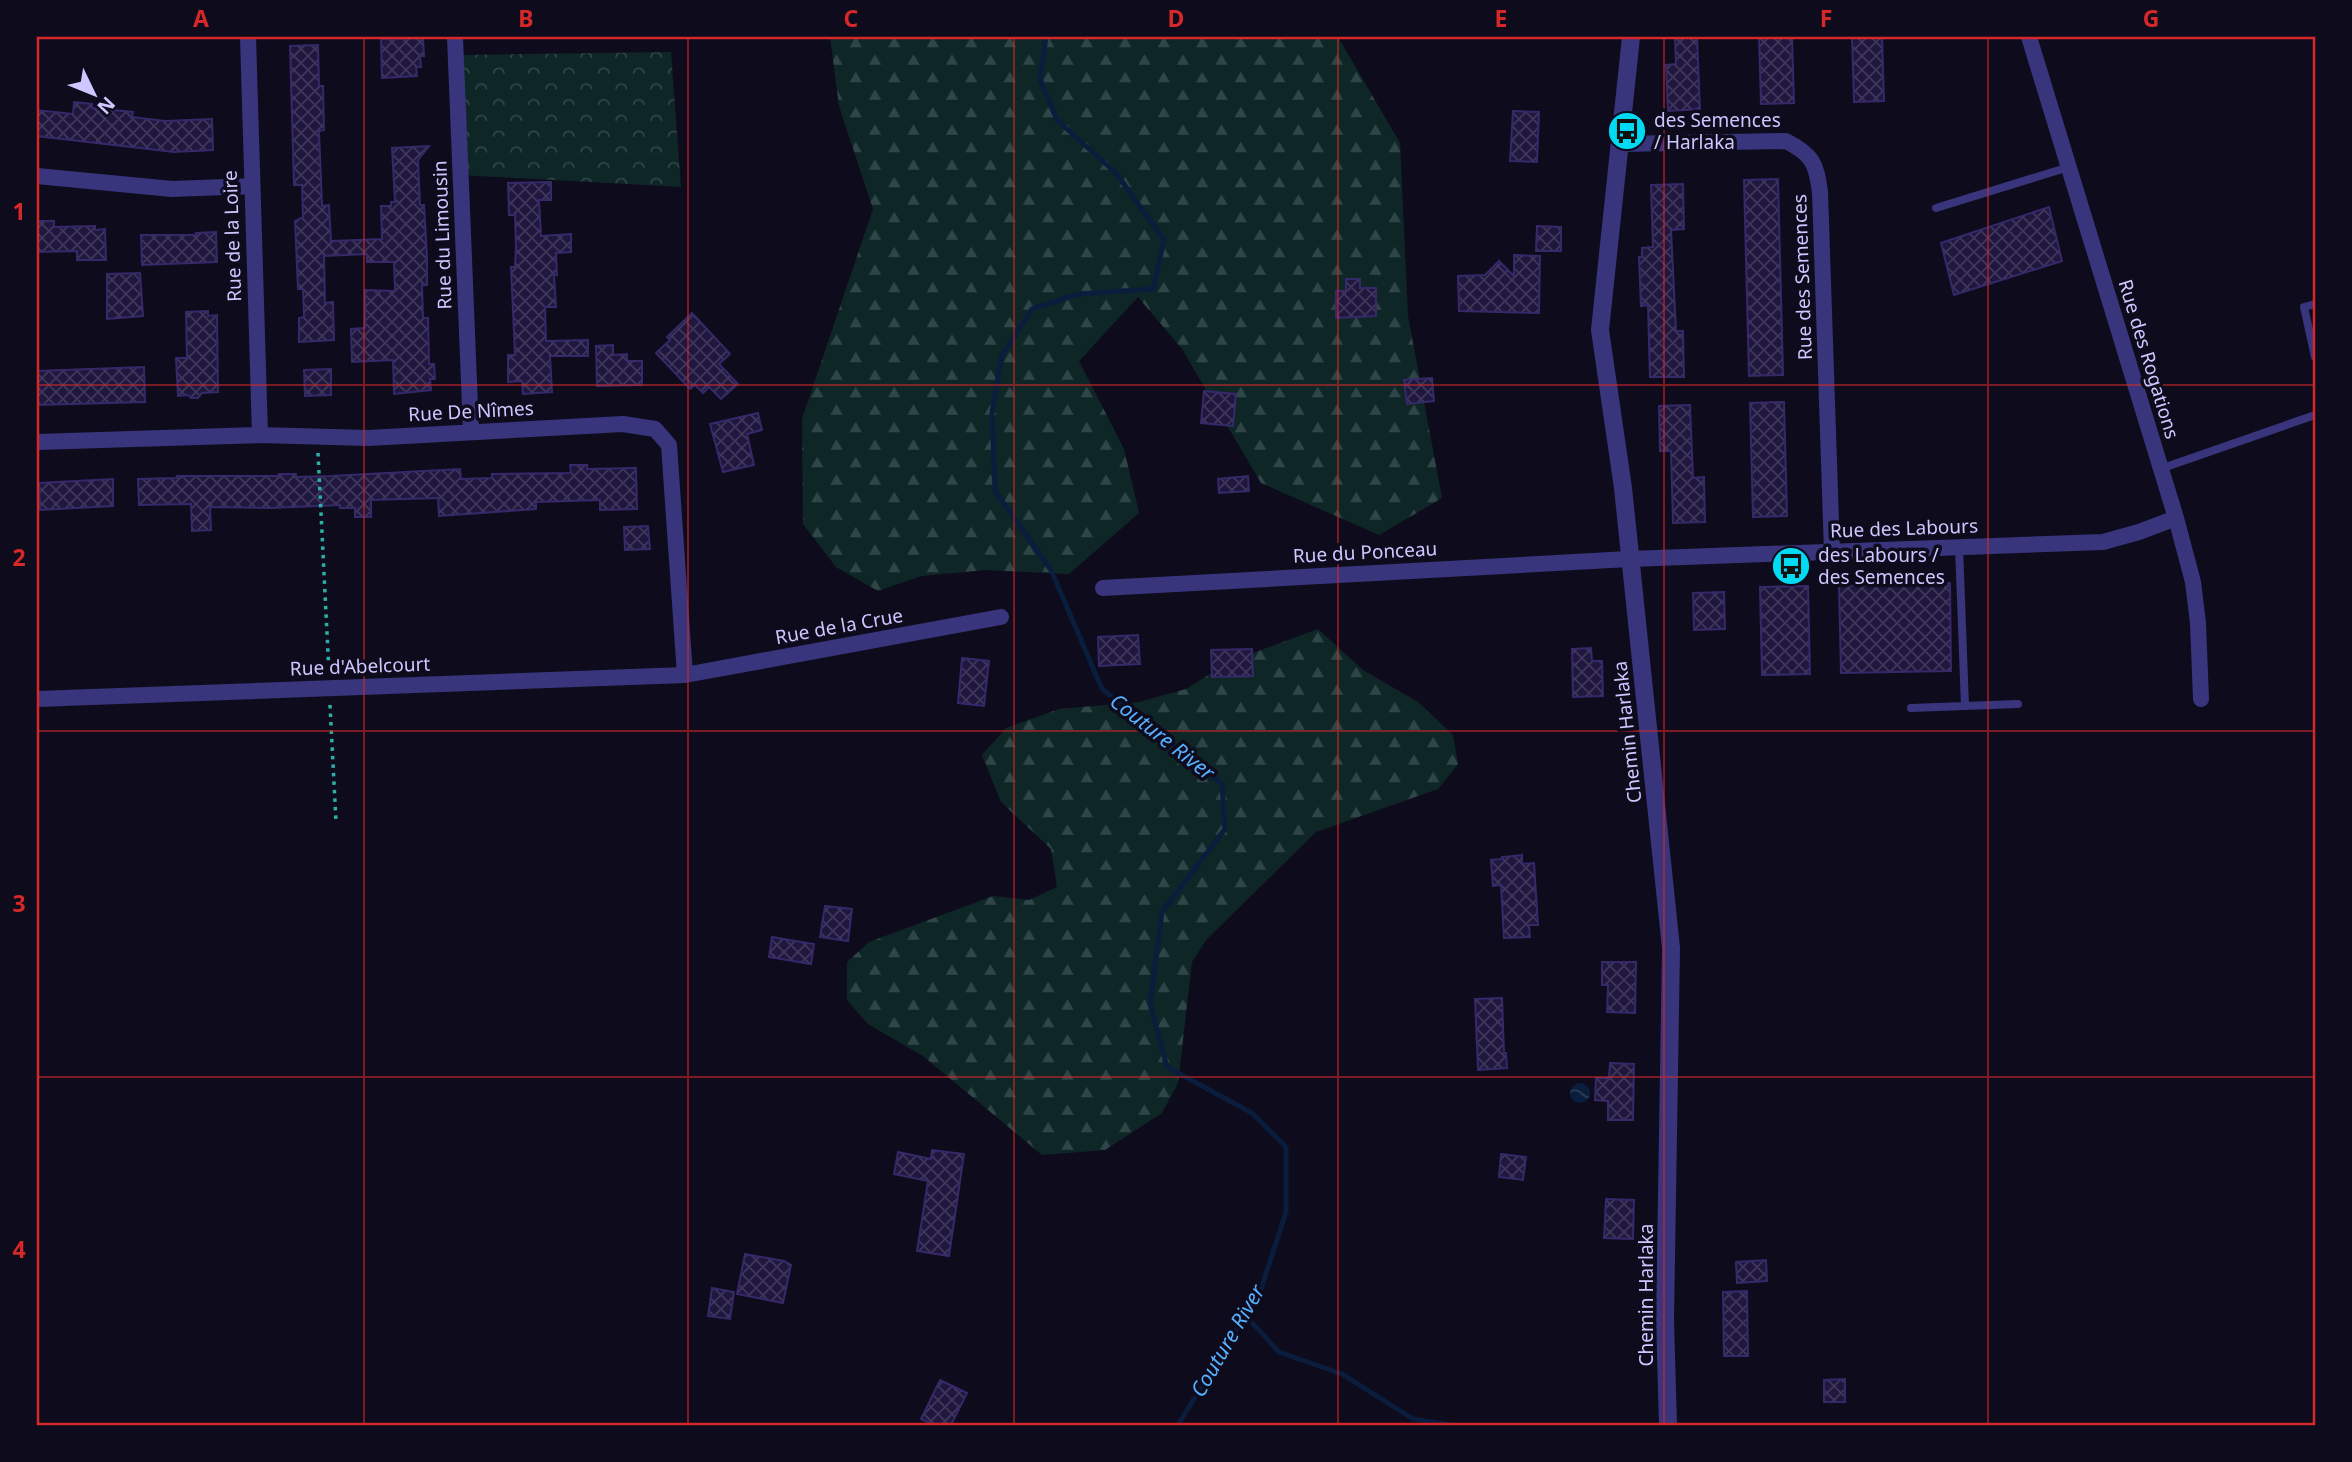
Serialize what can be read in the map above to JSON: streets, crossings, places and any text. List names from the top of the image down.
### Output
{
  "streets": {
    "street": [
      "Rue du Limousin",
      "Rue de la Loire",
      "Rue des Semences",
      "Rue des Rogations",
      "Rue De Nîmes",
      "Rue des Labours",
      "Rue du Ponceau",
      "Rue de la Crue",
      "Rue d'Abelcourt",
      "Chemin Harlaka"
    ]
  },
  "crossings": [
    ["Rue du Limousin", "Rue De Nîmes"],
    ["Rue de la Loire", "Rue De Nîmes"],
    ["Rue des Semences", "Rue des Labours"],
    ["Rue des Semences", "Chemin Harlaka"],
    ["Rue des Rogations", "Rue des Labours"],
    ["Rue De Nîmes", "Rue de la Crue"],
    ["Rue De Nîmes", "Rue d'Abelcourt"],
    ["Rue des Labours", "Rue du Ponceau"],
    ["Rue des Labours", "Chemin Harlaka"],
    ["Rue du Ponceau", "Chemin Harlaka"],
    ["Rue de la Crue", "Rue d'Abelcourt"]
  ],
  "water": ["Couture River"],
  "places": {
    "bus stop": ["des Semences / Harlaka", "des Labours / des Semences"]
  },
  "north": "bottom right",
  "grid": {
    "columns": [
      "A",
      "B",
      "C",
      "D",
      "E",
      "F",
      "G"
    ],
    "rows": [
      "1",
      "2",
      "3",
      "4"
    ]
  }
}
